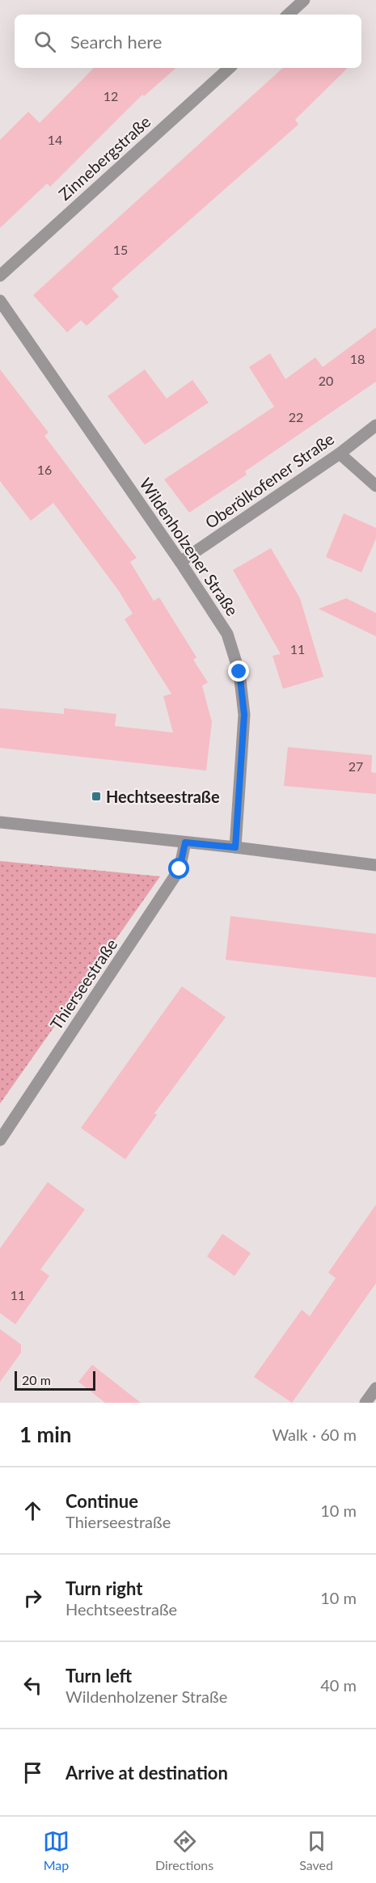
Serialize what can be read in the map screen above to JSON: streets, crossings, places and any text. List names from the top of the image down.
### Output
{
  "streets": {
    "street": [
      "Zinnebergstraße",
      "Oberölkofener Straße",
      "Wildenholzener Straße",
      "Thierseestraße"
    ]
  },
  "crossings": [
    ["Oberölkofener Straße", "Wildenholzener Straße"]
  ],
  "places": {
    "transit": ["Hechtseestraße"]
  },
  "house_numbers": [
    "12",
    "14",
    "15",
    "18",
    "20",
    "22",
    "16",
    "11",
    "27",
    "11"
  ],
  "scale_bar": "20 m",
  "page": {
    "search": "Search here",
    "scale": "20 m",
    "heading": ["1 min", "Walk · 60 m"],
    "list": [
      ["Continue", "Thierseestraße", "10 m"],
      ["Turn right", "Hechtseestraße", "10 m"],
      ["Turn left", "Wildenholzener Straße", "40 m"],
      "Arrive at destination"
    ],
    "nav": ["Map", "Directions", "Saved"]
  }
}
